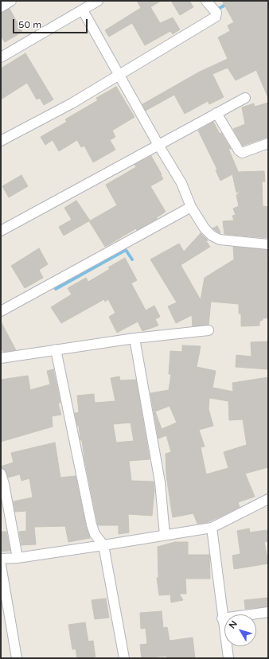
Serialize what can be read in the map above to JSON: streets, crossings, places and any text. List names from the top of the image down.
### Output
{
  "scale_bar": "50 m",
  "north": "top left"
}
